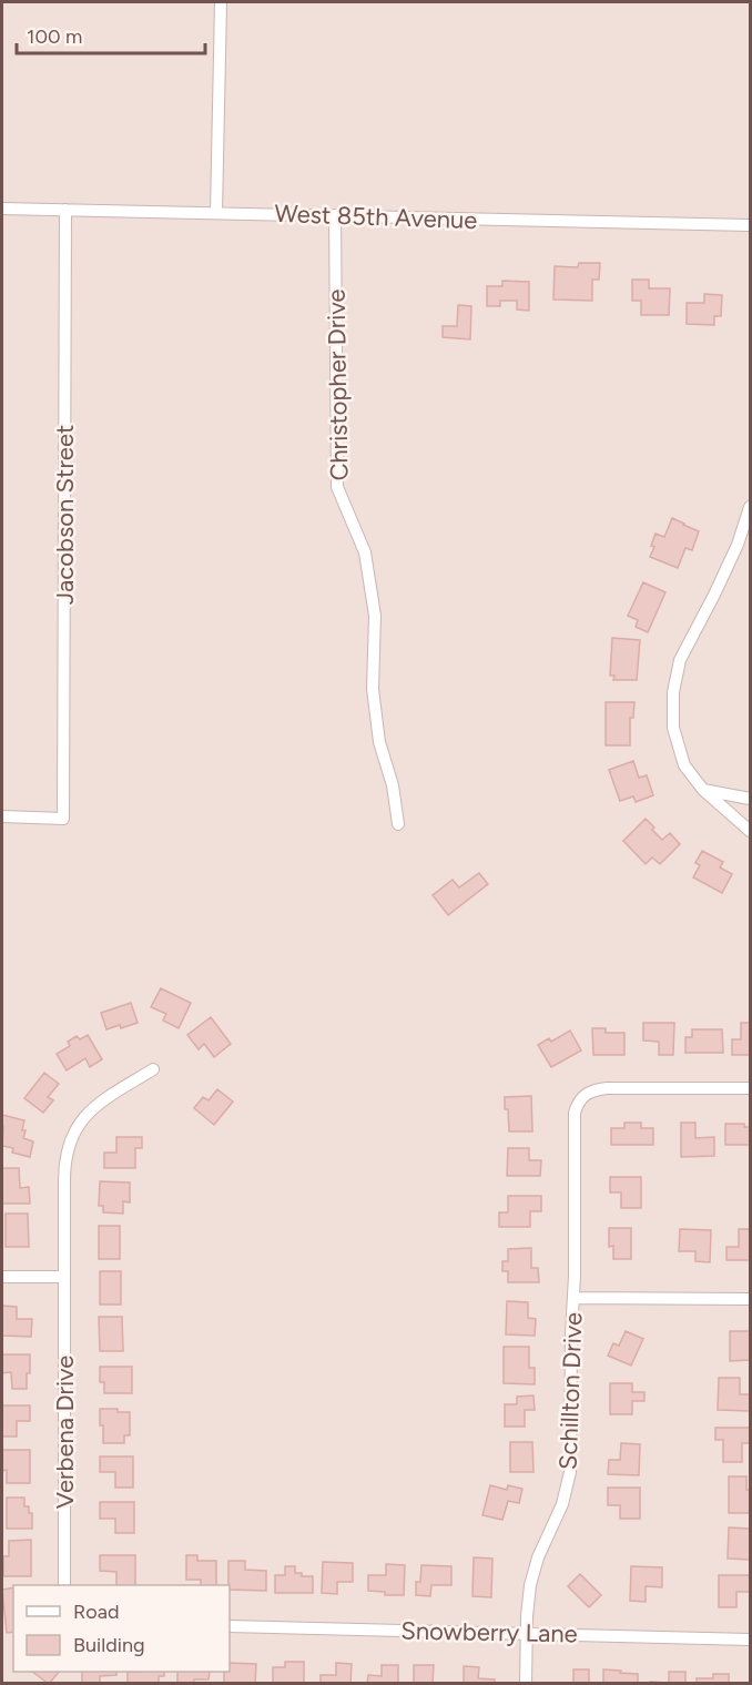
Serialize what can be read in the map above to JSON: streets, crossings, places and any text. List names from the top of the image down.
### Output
{
  "streets": {
    "street": [
      "West 85th Avenue",
      "Christopher Drive",
      "Jacobson Street",
      "Schillton Drive",
      "Verbena Drive",
      "Snowberry Lane"
    ]
  },
  "crossings": [
    ["West 85th Avenue", "Christopher Drive"],
    ["West 85th Avenue", "Jacobson Street"],
    ["Schillton Drive", "Snowberry Lane"]
  ],
  "legend": ["Road", "Building"],
  "scale_bar": "100 m"
}
